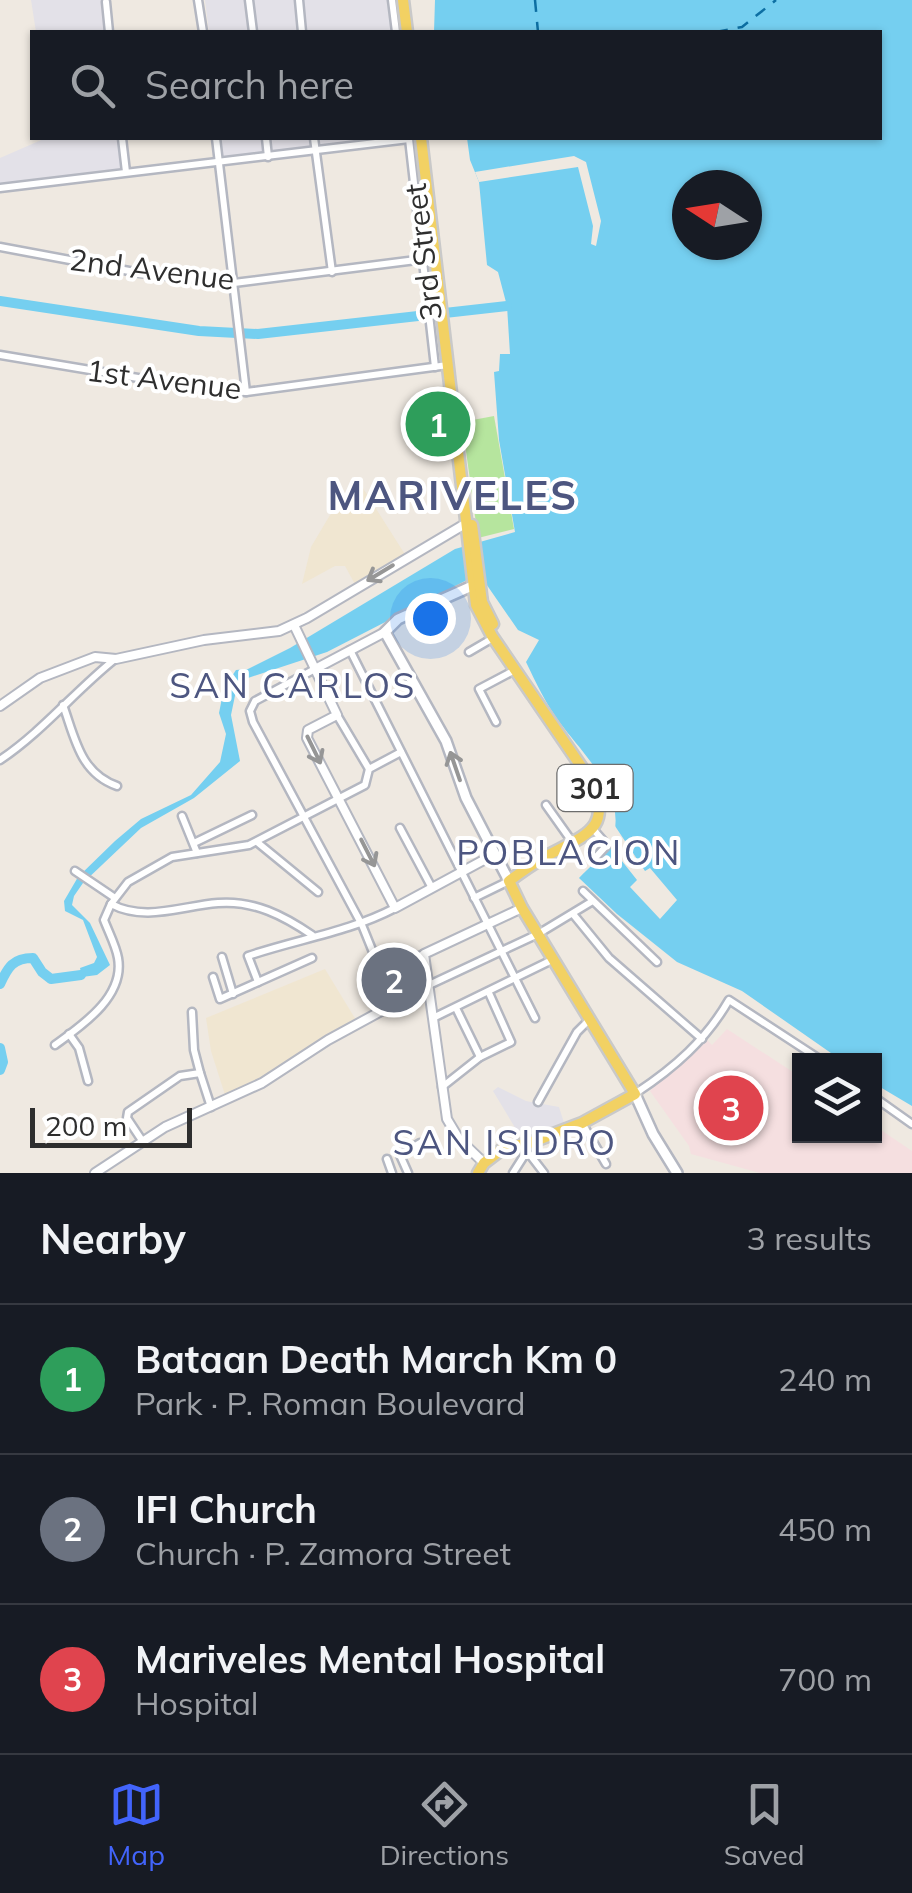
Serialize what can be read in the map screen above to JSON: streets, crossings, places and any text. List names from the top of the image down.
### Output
{
  "streets": {
    "main road": ["301"],
    "street": ["3rd Street", "2nd Avenue", "1st Avenue"]
  },
  "crossings": [
    ["3rd Street", "2nd Avenue"],
    ["3rd Street", "1st Avenue"],
    ["3rd Street", "301"],
    ["1st Avenue", "301"]
  ],
  "districts": [
    "MARIVELES",
    "SAN CARLOS",
    "POBLACION",
    "SAN ISIDRO"
  ],
  "scale_bar": "200 m",
  "north": "left",
  "page": {
    "search": "Search here",
    "pins": ["1", "2", "3"],
    "scale": "200 m",
    "heading": ["Nearby", "3 results"],
    "list": [
      {
        "mark": "1",
        "name": "Bataan Death March Km 0",
        "note": "Park · P. Roman Boulevard",
        "value": "240 m"
      },
      {
        "mark": "2",
        "name": "IFI Church",
        "note": "Church · P. Zamora Street",
        "value": "450 m"
      },
      {
        "mark": "3",
        "name": "Mariveles Mental Hospital",
        "note": "Hospital",
        "value": "700 m"
      }
    ],
    "nav": ["Map", "Directions", "Saved"]
  }
}
